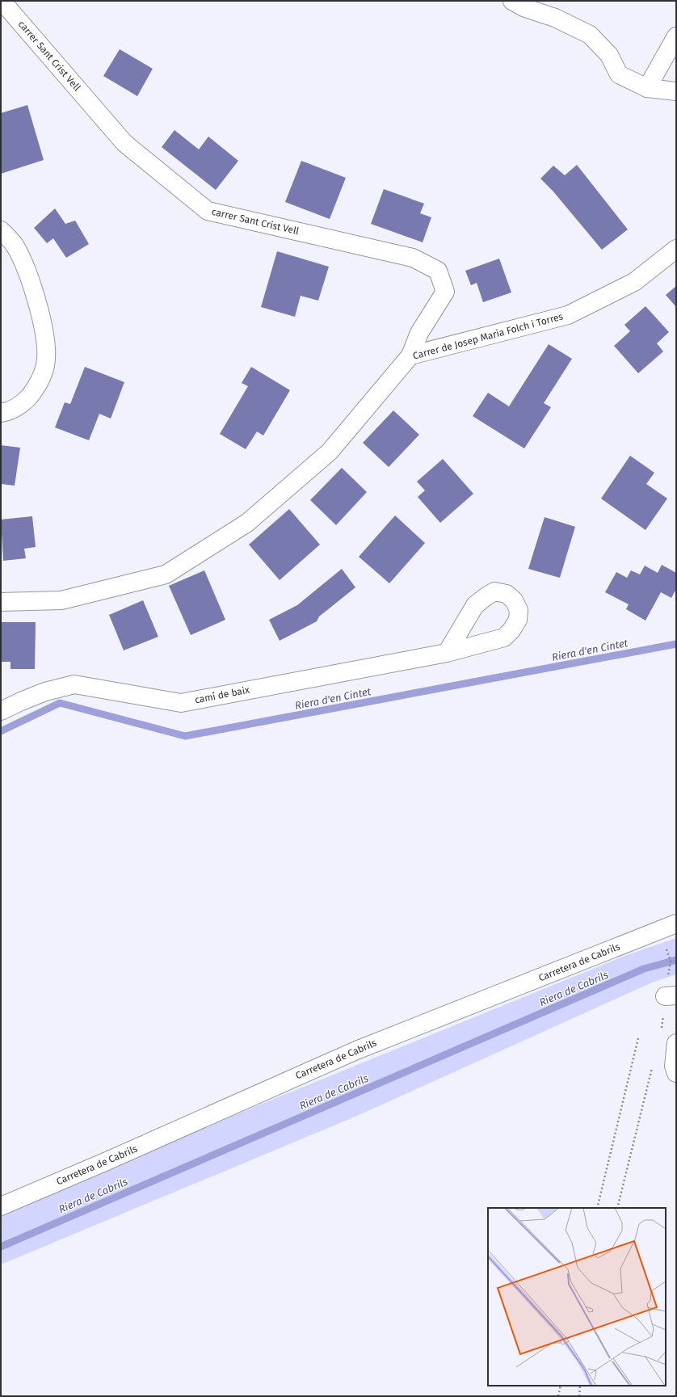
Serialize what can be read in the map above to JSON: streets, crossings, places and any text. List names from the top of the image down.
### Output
{
  "streets": {
    "street": [
      "carrer Sant Crist Vell",
      "Carrer de Josep Maria Folch i Torres",
      "camí de baix",
      "Carretera de Cabrils"
    ]
  },
  "crossings": [
    ["carrer Sant Crist Vell", "Carrer de Josep Maria Folch i Torres"]
  ],
  "water": ["Riera d'en Cintet", "Riera de Cabrils"]
}
